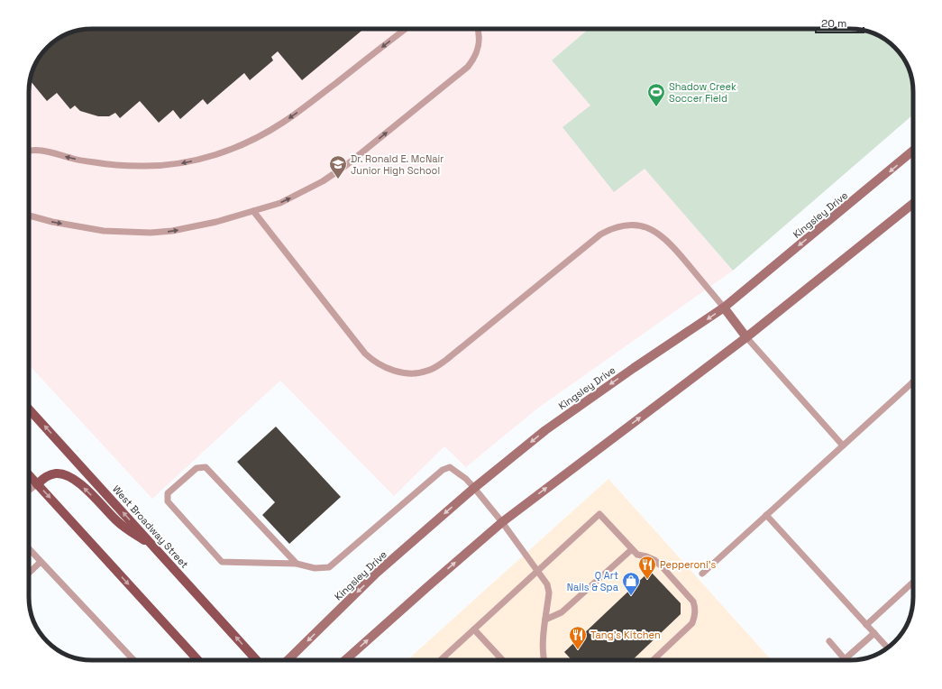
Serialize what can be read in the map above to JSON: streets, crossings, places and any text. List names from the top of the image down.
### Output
{
  "streets": {
    "main road": ["Kingsley Drive", "West Broadway Street"]
  },
  "places": {
    "sports": ["Shadow Creek Soccer Field"],
    "school or university": ["Dr. Ronald E. McNair Junior High School"],
    "restaurant": ["Pepperoni's", "Tang's Kitchen"],
    "shop": ["Q Art Nails & Spa"]
  },
  "scale_bar": "20 m"
}
